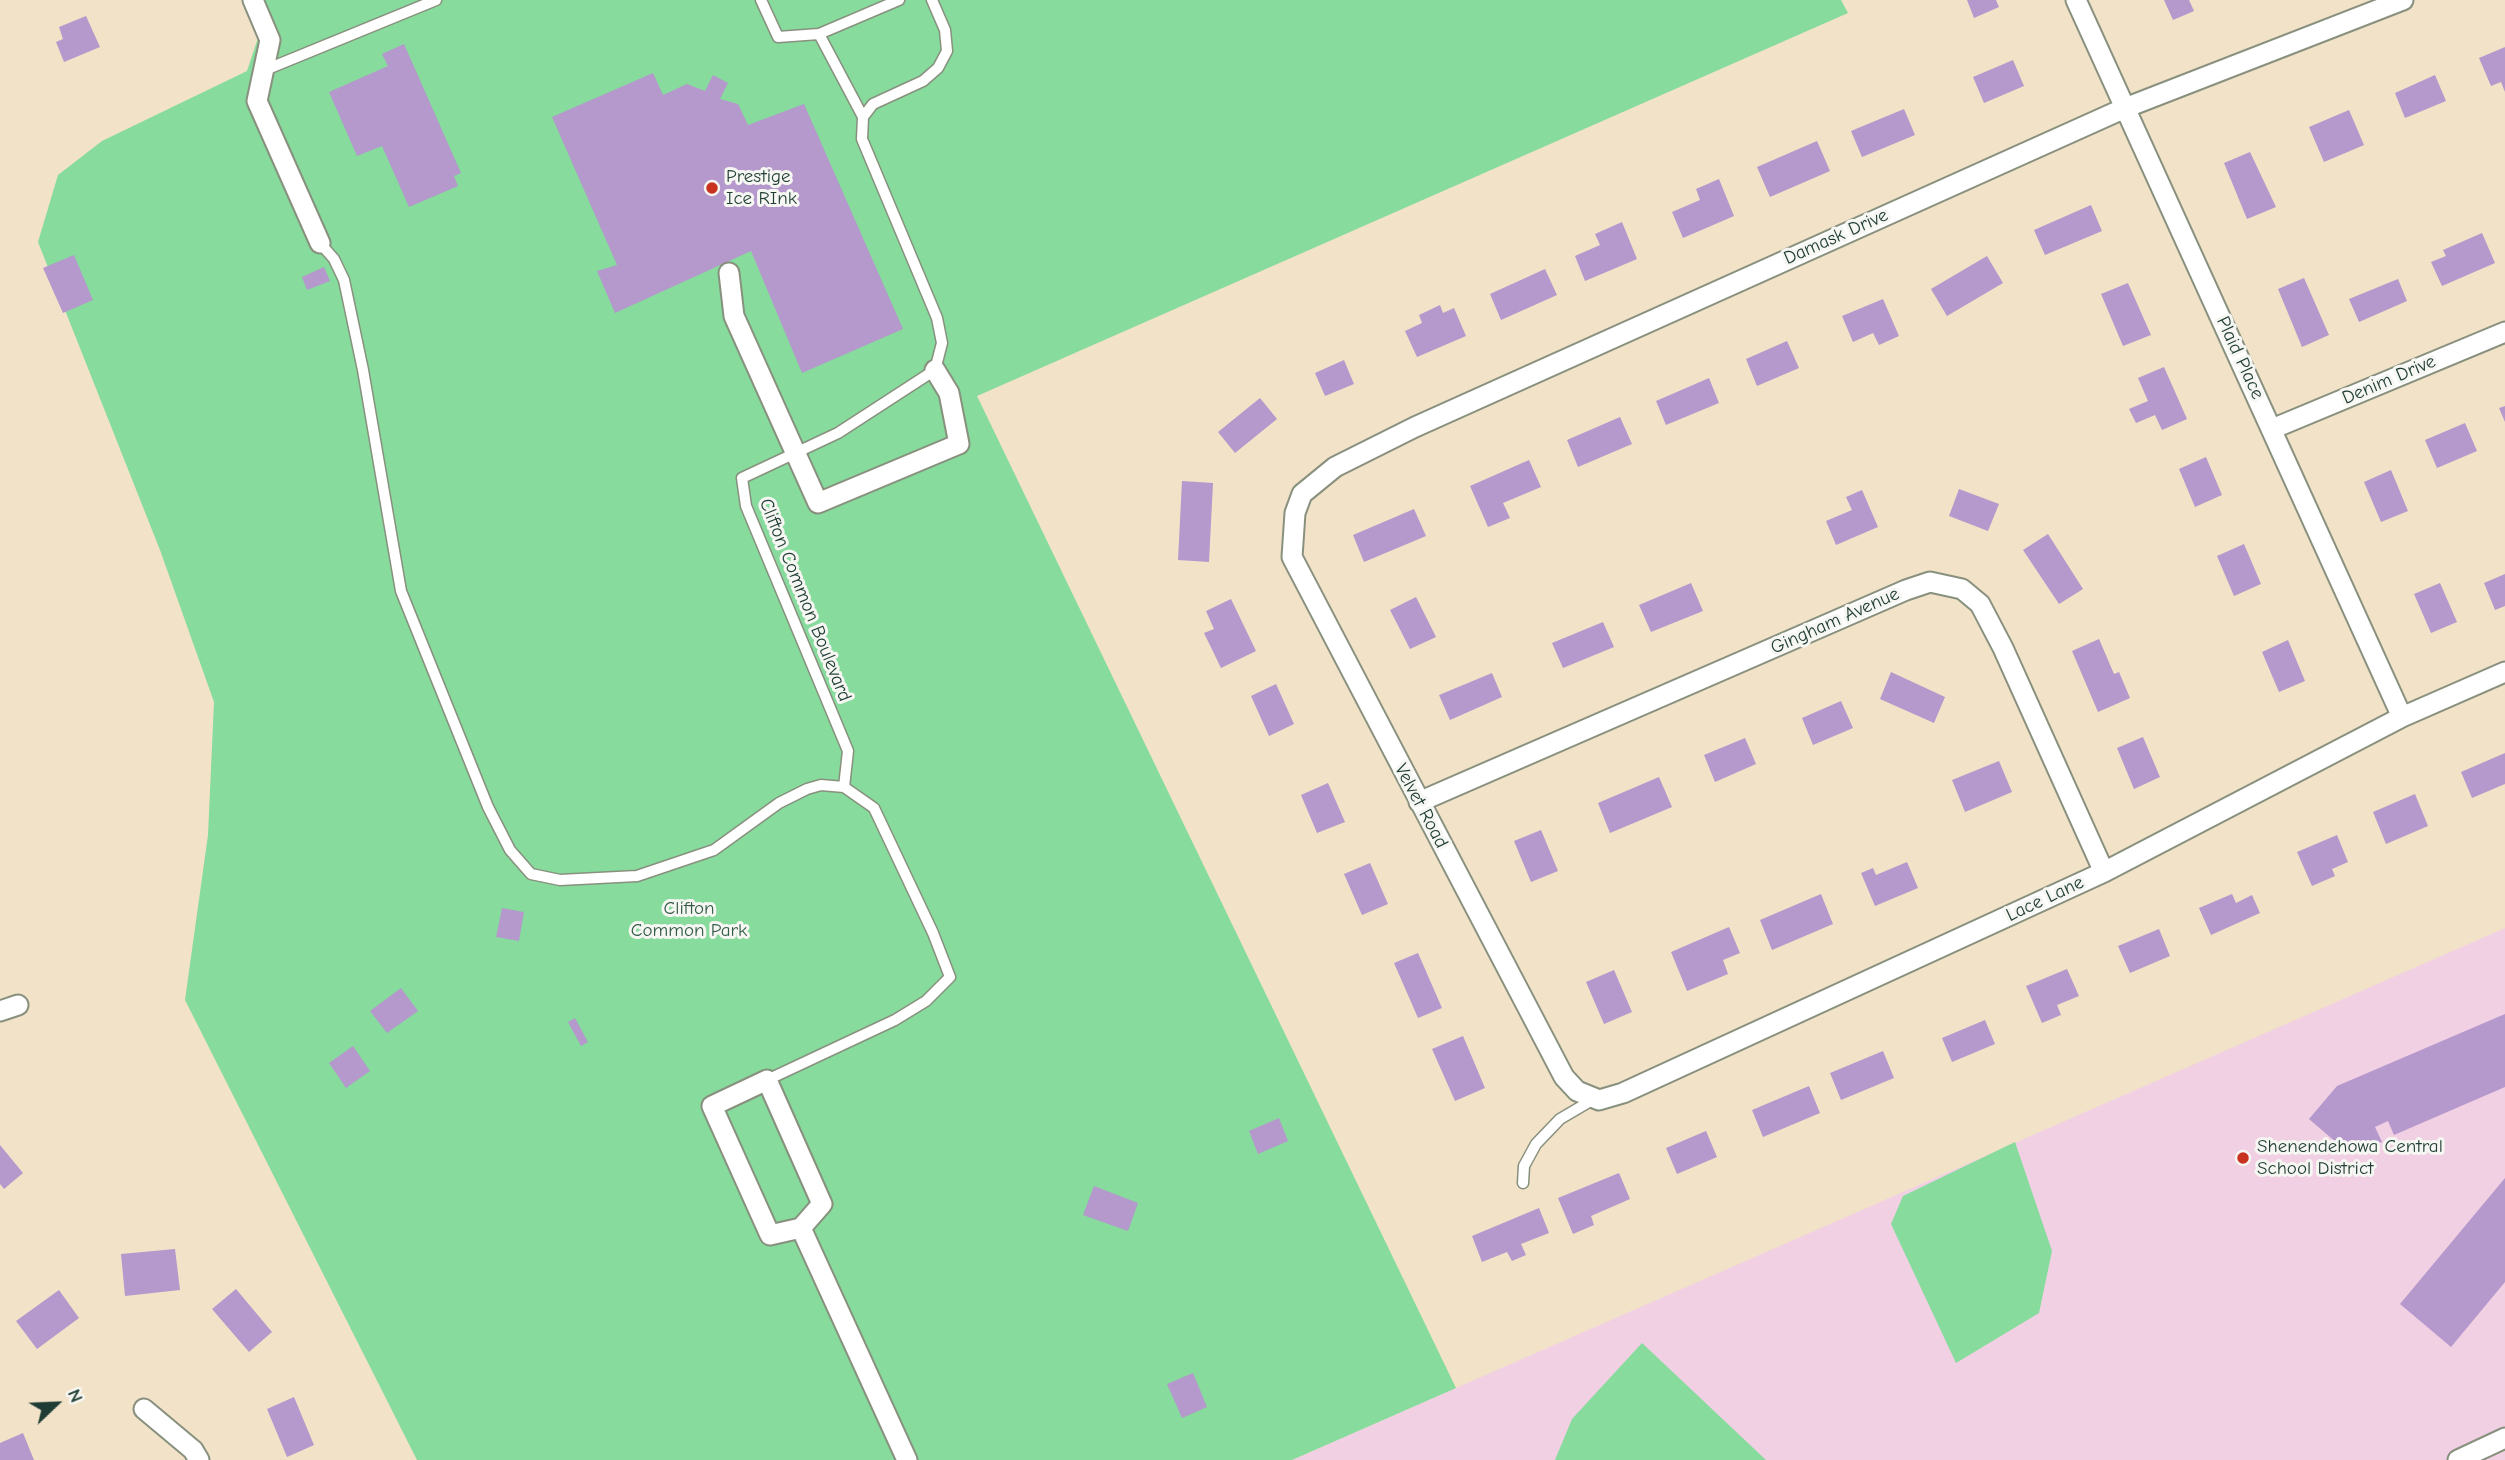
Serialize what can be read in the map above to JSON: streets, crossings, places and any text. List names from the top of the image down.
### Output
{
  "streets": {
    "street": [
      "Damask Drive",
      "Plaid Place",
      "Denim Drive",
      "Gingham Avenue",
      "Velvet Road",
      "Lace Lane"
    ],
    "lane": ["Clifton Common Boulevard"]
  },
  "crossings": [
    ["Damask Drive", "Plaid Place"],
    ["Damask Drive", "Velvet Road"],
    ["Plaid Place", "Denim Drive"],
    ["Plaid Place", "Lace Lane"],
    ["Gingham Avenue", "Velvet Road"],
    ["Gingham Avenue", "Lace Lane"],
    ["Velvet Road", "Lace Lane"]
  ],
  "parks": ["Clifton Common Park"],
  "places": ["Prestige Ice RInk", "Shenendehowa Central School District"],
  "north": "top right"
}
